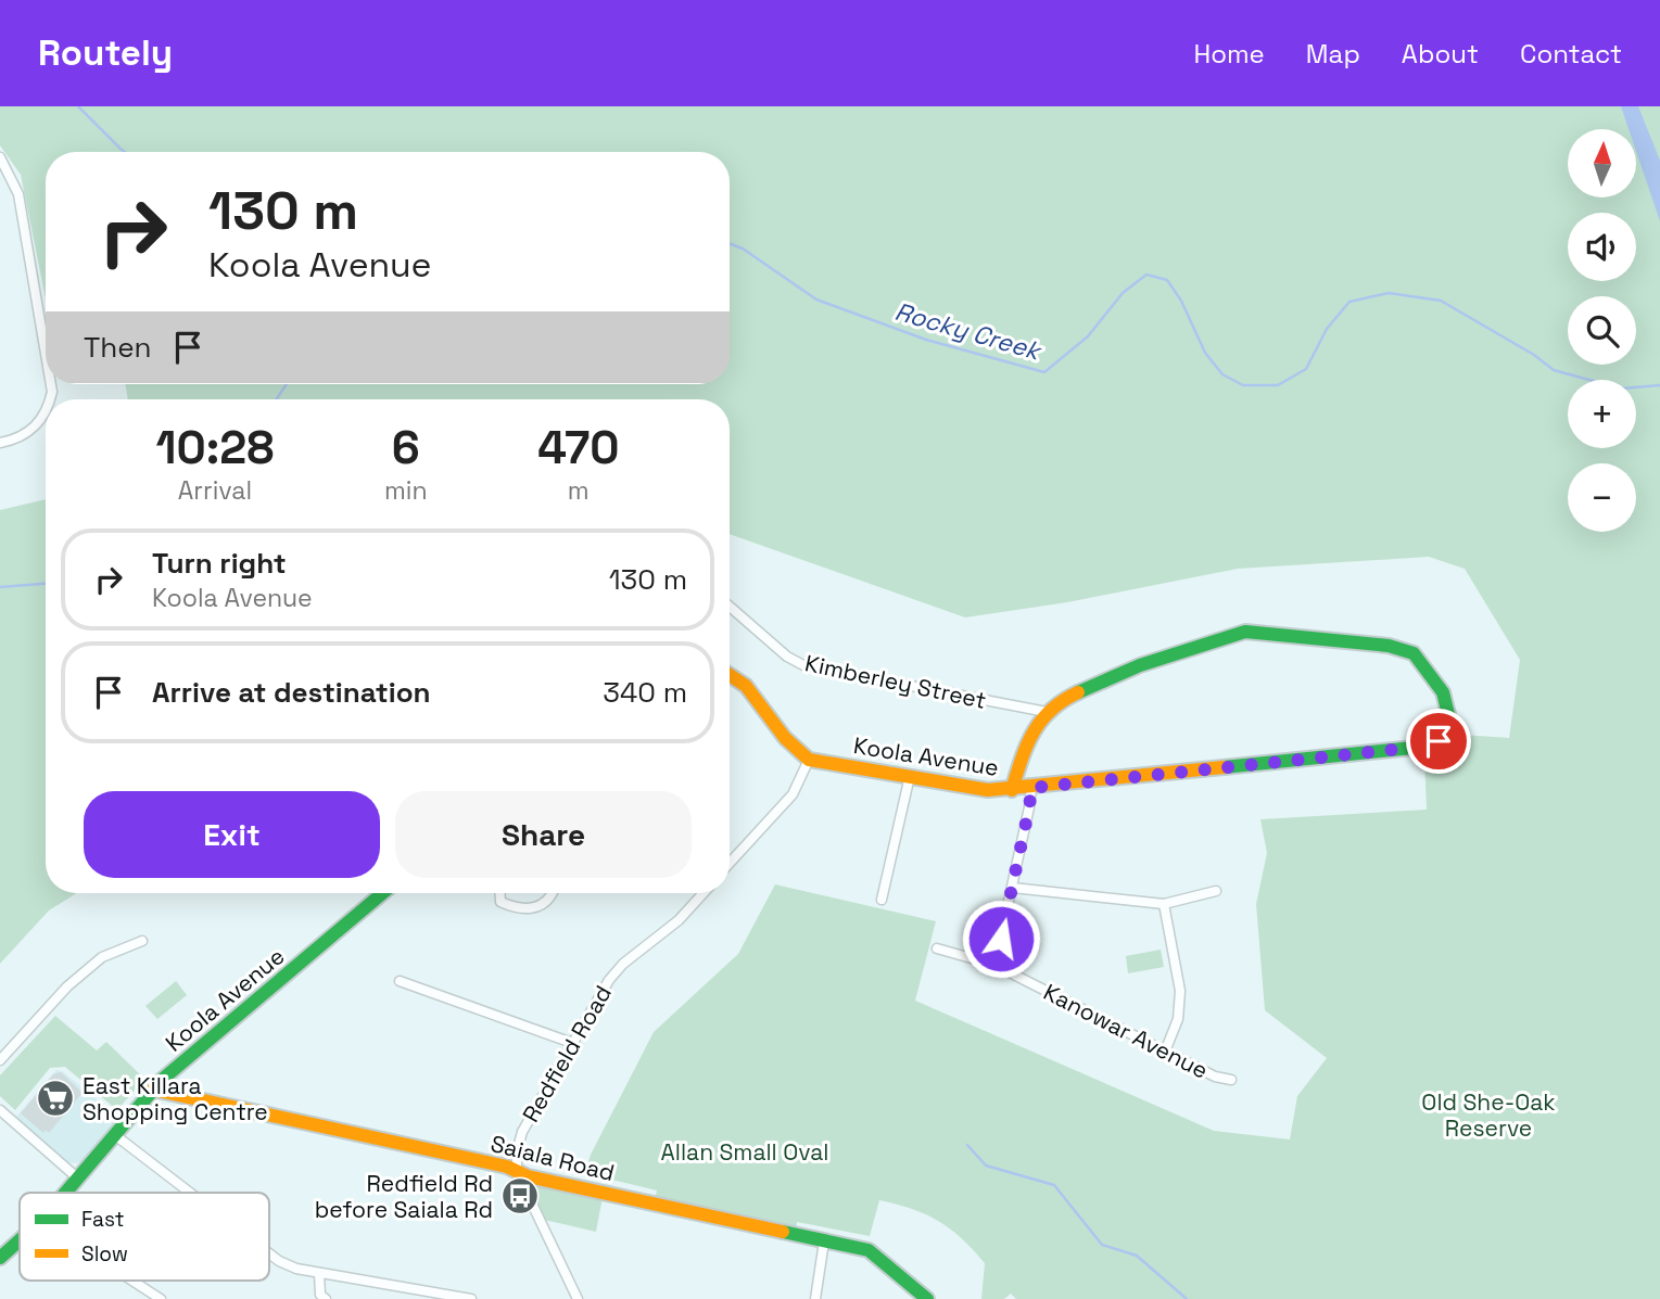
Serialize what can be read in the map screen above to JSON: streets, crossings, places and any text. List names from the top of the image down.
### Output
{
  "streets": {
    "street": [
      "Kimberley Street",
      "Koola Avenue",
      "Kanowar Avenue",
      "Redfield Road",
      "Saiala Road"
    ]
  },
  "crossings": [
    ["Kimberley Street", "Koola Avenue"],
    ["Koola Avenue", "Saiala Road"],
    ["Redfield Road", "Saiala Road"]
  ],
  "water": ["Rocky Creek"],
  "parks": ["Old She-Oak Reserve", "Allan Small Oval"],
  "places": {
    "supermarket": ["East Killara Shopping Centre"],
    "bus stop": ["Redfield Rd before Saiala Rd"]
  },
  "legend": ["Fast", "Slow"],
  "north": "top",
  "page": {
    "header": "Routely",
    "nav": [
      "Home",
      "Map",
      "About",
      "Contact"
    ],
    "map_buttons": ["+", "−"],
    "turn": ["130 m", "Koola Avenue"],
    "then": "Then",
    "eta": [
      "10:28",
      "Arrival",
      "6",
      "min",
      "470",
      "m"
    ],
    "list": [
      {
        "name": "Turn right",
        "note": "Koola Avenue",
        "value": "130 m"
      },
      {
        "name": "Arrive at destination",
        "value": "340 m"
      }
    ],
    "buttons": ["Exit", "Share"]
  }
}
